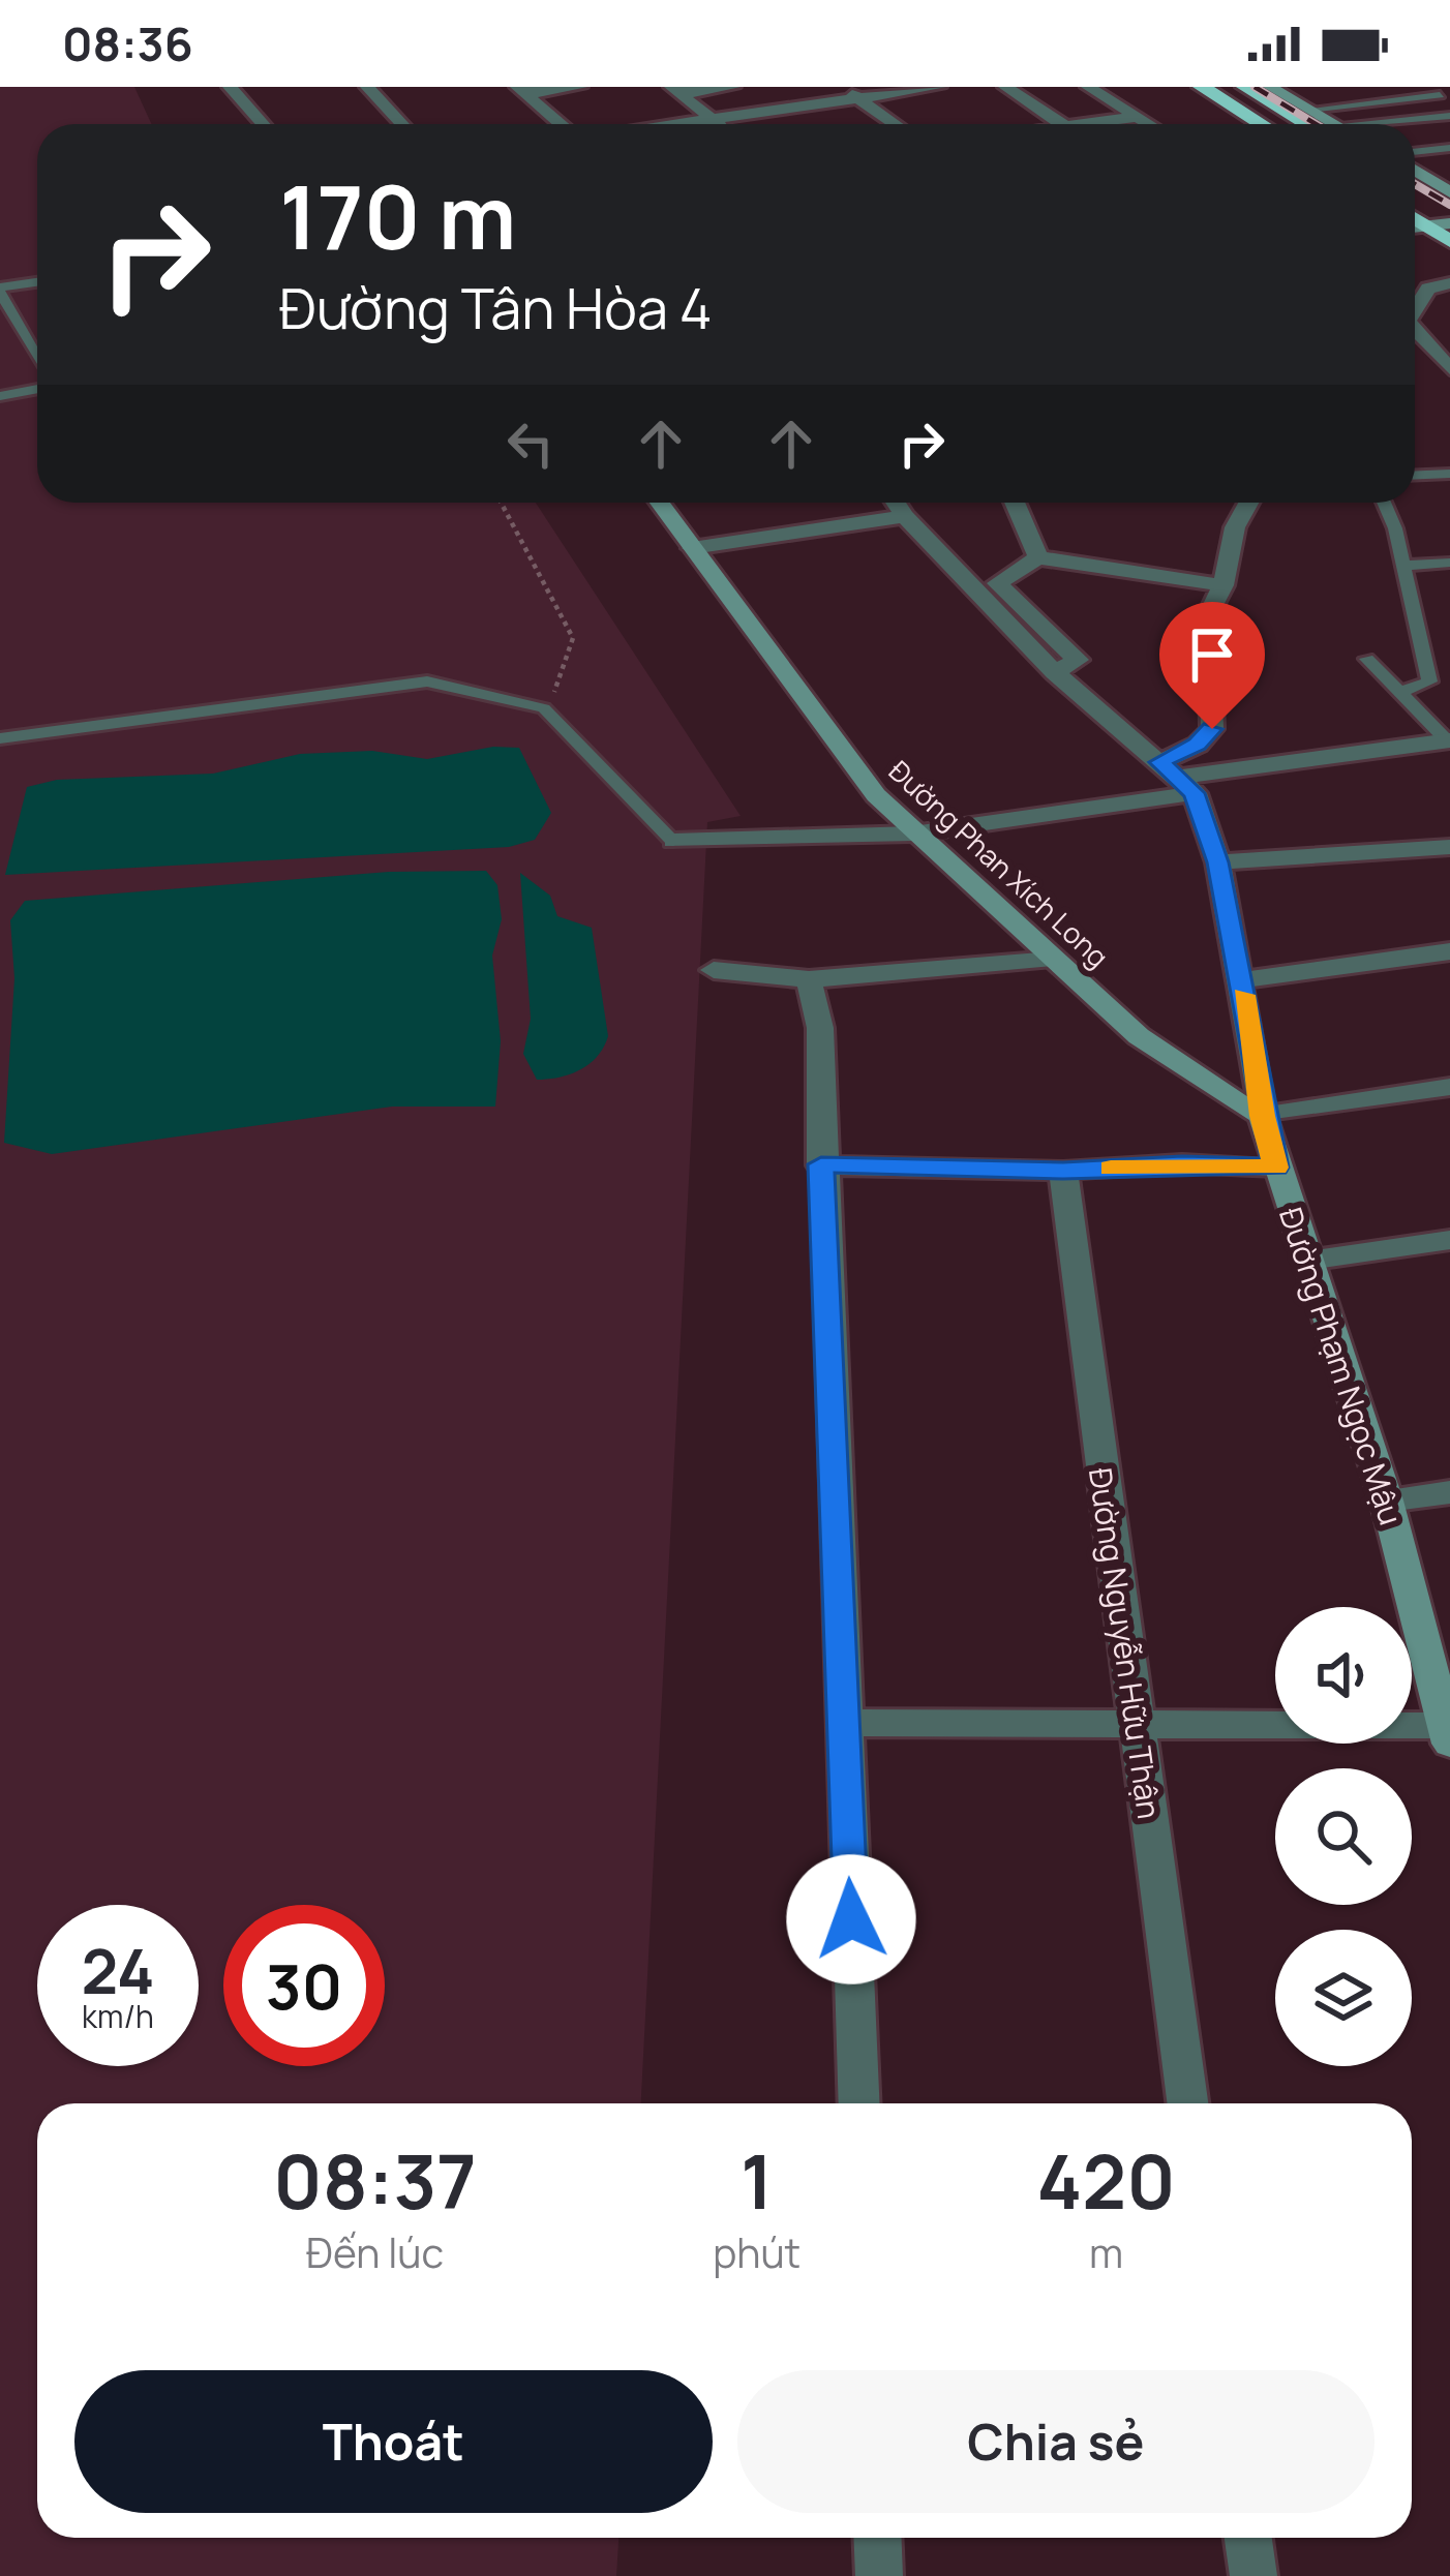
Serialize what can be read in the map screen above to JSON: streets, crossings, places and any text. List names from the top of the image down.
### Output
{
  "streets": {
    "street": ["Đường Phan Xích Long", "Đường Phạm Ngọc Mậu", "Đường Nguyễn Hữu Thận"]
  },
  "crossings": [
    ["Đường Phan Xích Long", "Đường Phạm Ngọc Mậu"]
  ],
  "page": {
    "status": "08:36",
    "turn": ["170 m", "Đường Tân Hòa 4"],
    "speed": "24 km/h",
    "limit": "30",
    "eta": [
      "08:37",
      "Đến lúc",
      "1",
      "phút",
      "420",
      "m"
    ],
    "buttons": ["Thoát", "Chia sẻ"]
  }
}
